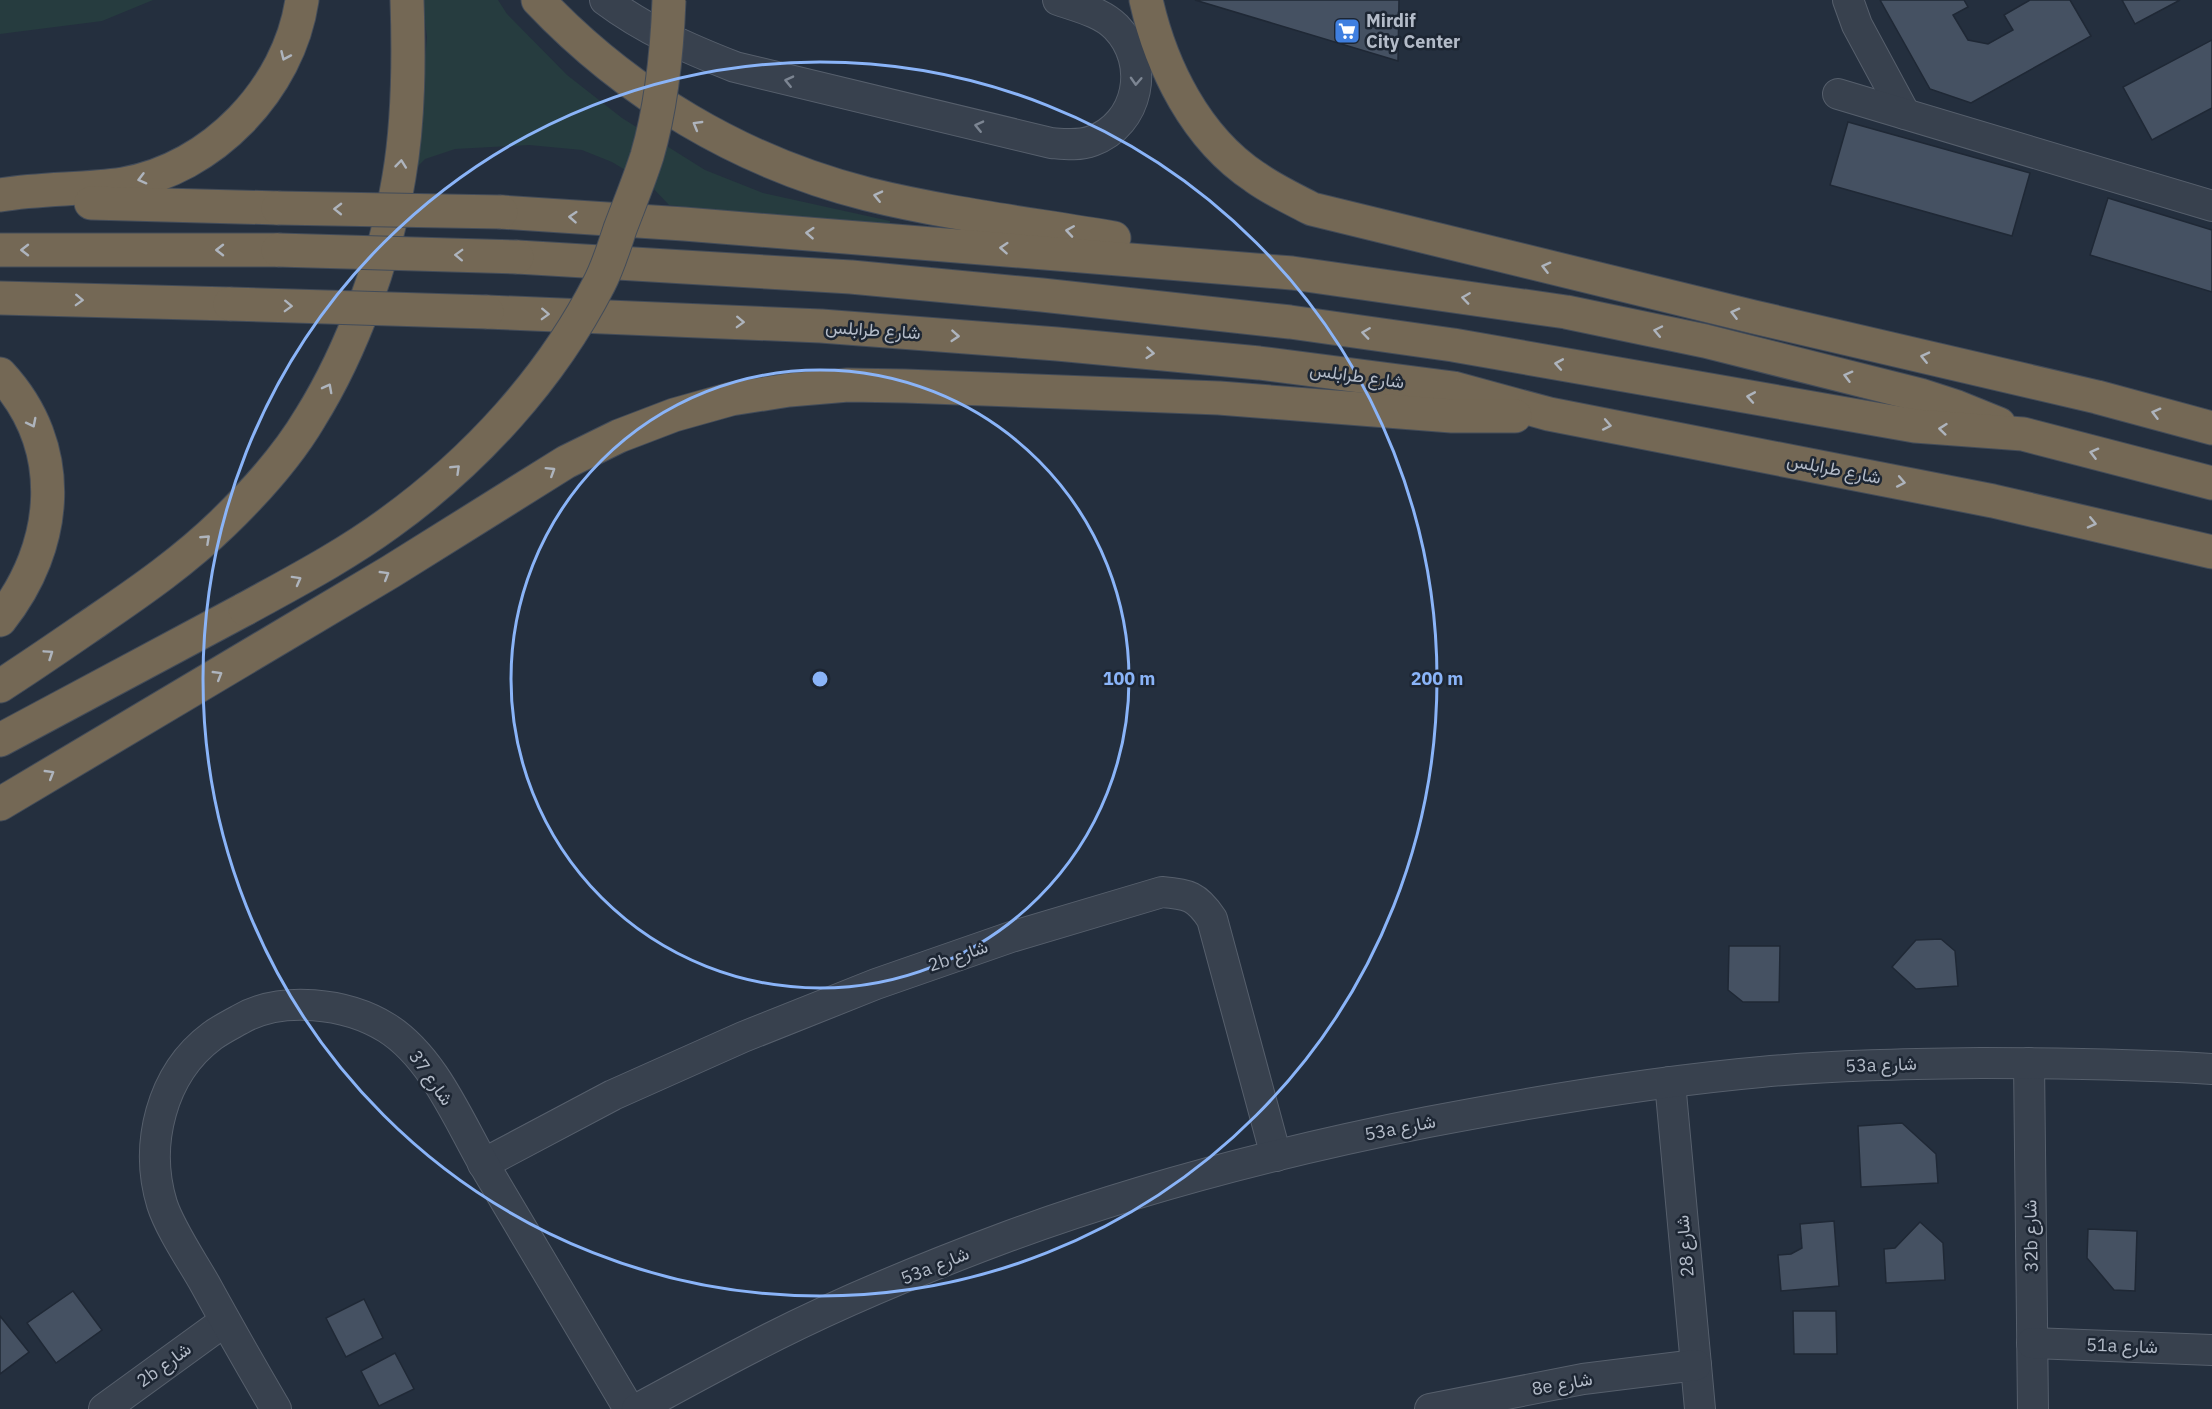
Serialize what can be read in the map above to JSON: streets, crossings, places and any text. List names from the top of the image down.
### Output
{
  "streets": {
    "highway": ["شارع طرابلس"],
    "street": [
      "2b شارع",
      "53a شارع",
      "شارع 37",
      "32b شارع",
      "شارع 28",
      "51a شارع",
      "8e شارع"
    ]
  },
  "crossings": [
    ["2b شارع", "53a شارع"],
    ["2b شارع", "شارع 37"],
    ["53a شارع", "32b شارع"],
    ["53a شارع", "شارع 28"],
    ["32b شارع", "51a شارع"],
    ["شارع 28", "8e شارع"]
  ],
  "places": {
    "supermarket": ["Mirdif City Center"]
  },
  "rings": ["100 m", "200 m"]
}
